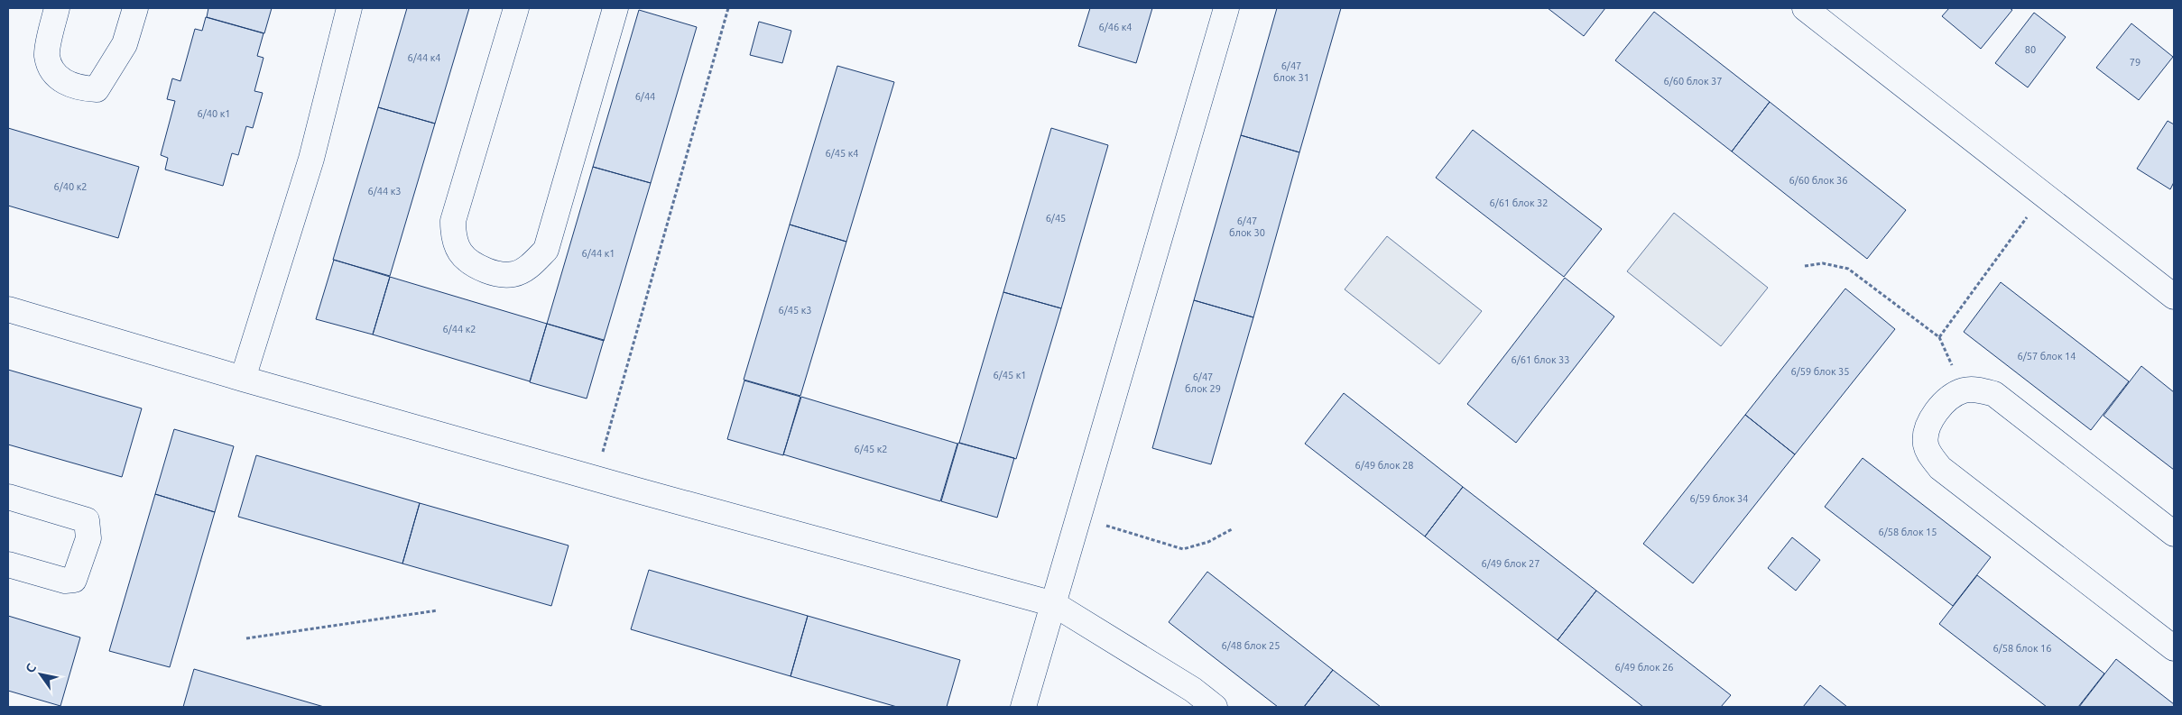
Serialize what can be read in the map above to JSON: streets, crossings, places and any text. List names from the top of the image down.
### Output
{
  "house_numbers": [
    "6/46 к4",
    "80",
    "6/44 к4",
    "79",
    "6/47 блок 31",
    "6/60 блок 37",
    "6/44",
    "6/40 к1",
    "6/45 к4",
    "6/60 блок 36",
    "6/40 к2",
    "6/44 к3",
    "6/61 блок 32",
    "6/45",
    "6/47 блок 30",
    "6/44 к1",
    "6/45 к3",
    "6/44 к2",
    "6/57 блок 14",
    "6/61 блок 33",
    "6/59 блок 35",
    "6/45 к1",
    "6/47 блок 29",
    "6/45 к2",
    "6/49 блок 28",
    "6/59 блок 34",
    "6/58 блок 15",
    "6/49 блок 27",
    "6/48 блок 25",
    "6/58 блок 16",
    "6/49 блок 26"
  ],
  "north": "top left"
}
